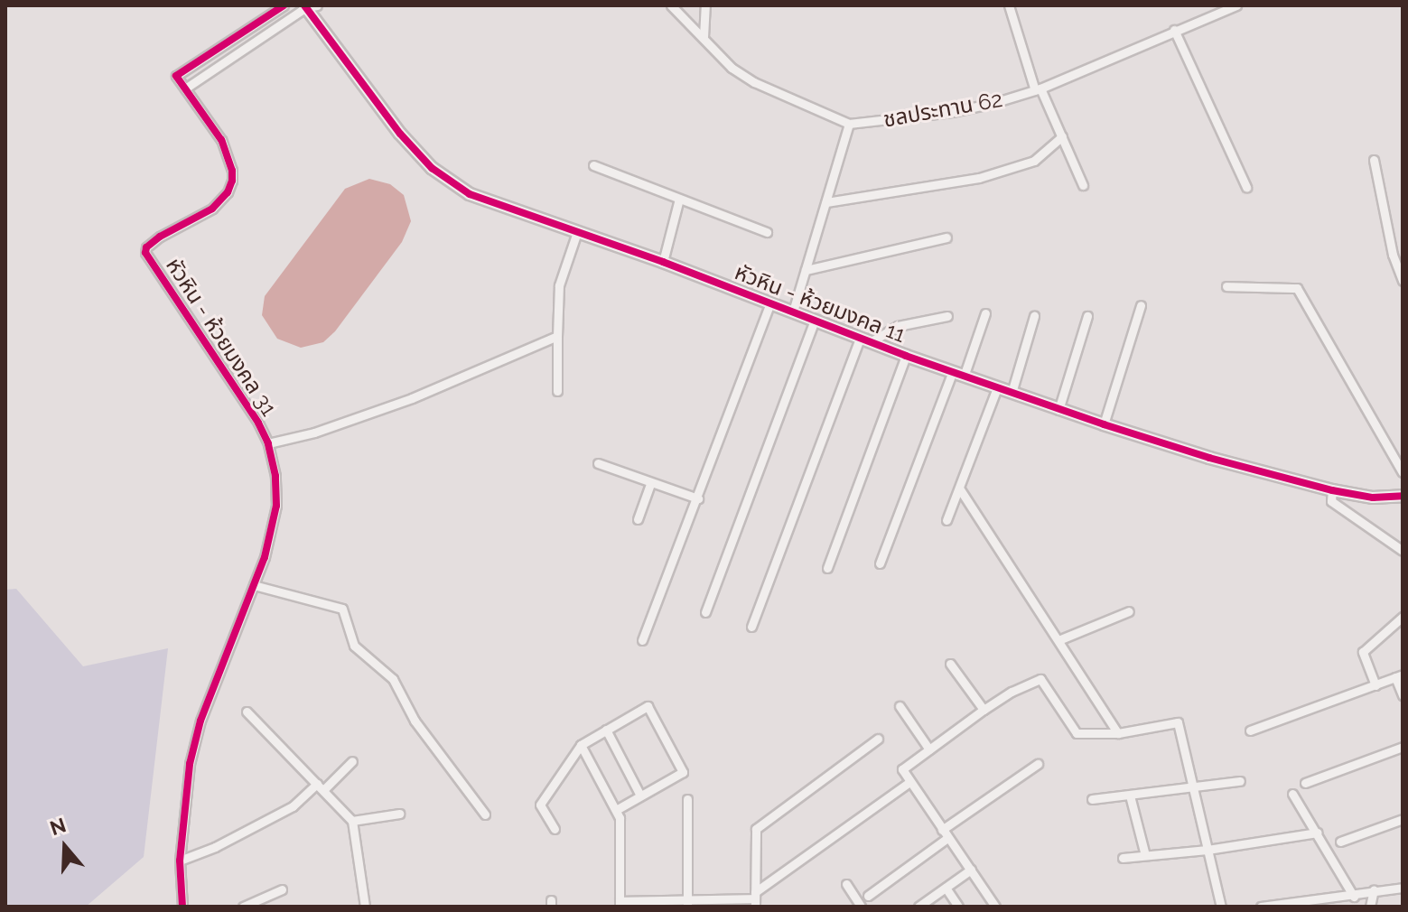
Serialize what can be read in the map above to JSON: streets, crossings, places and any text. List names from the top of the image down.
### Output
{
  "streets": {
    "street": ["ชลประทาน 62", "หัวหิน - ห้วยมงคล 11", "หัวหิน - ห้วยมงคล 31"]
  },
  "north": "top"
}
